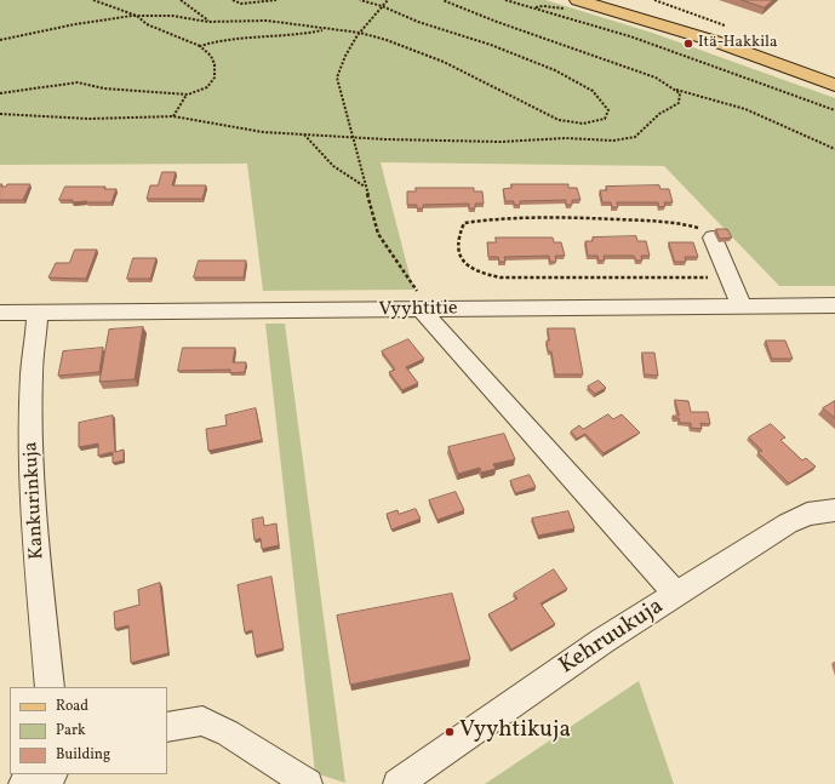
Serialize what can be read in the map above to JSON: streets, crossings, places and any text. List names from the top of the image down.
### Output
{
  "streets": {
    "street": ["Vyyhtitie", "Kankurinkuja", "Kehruukuja"]
  },
  "crossings": [
    ["Vyyhtitie", "Kankurinkuja"]
  ],
  "places": ["Itä-Hakkila", "Vyyhtikuja"],
  "legend": ["Road", "Park", "Building"]
}
